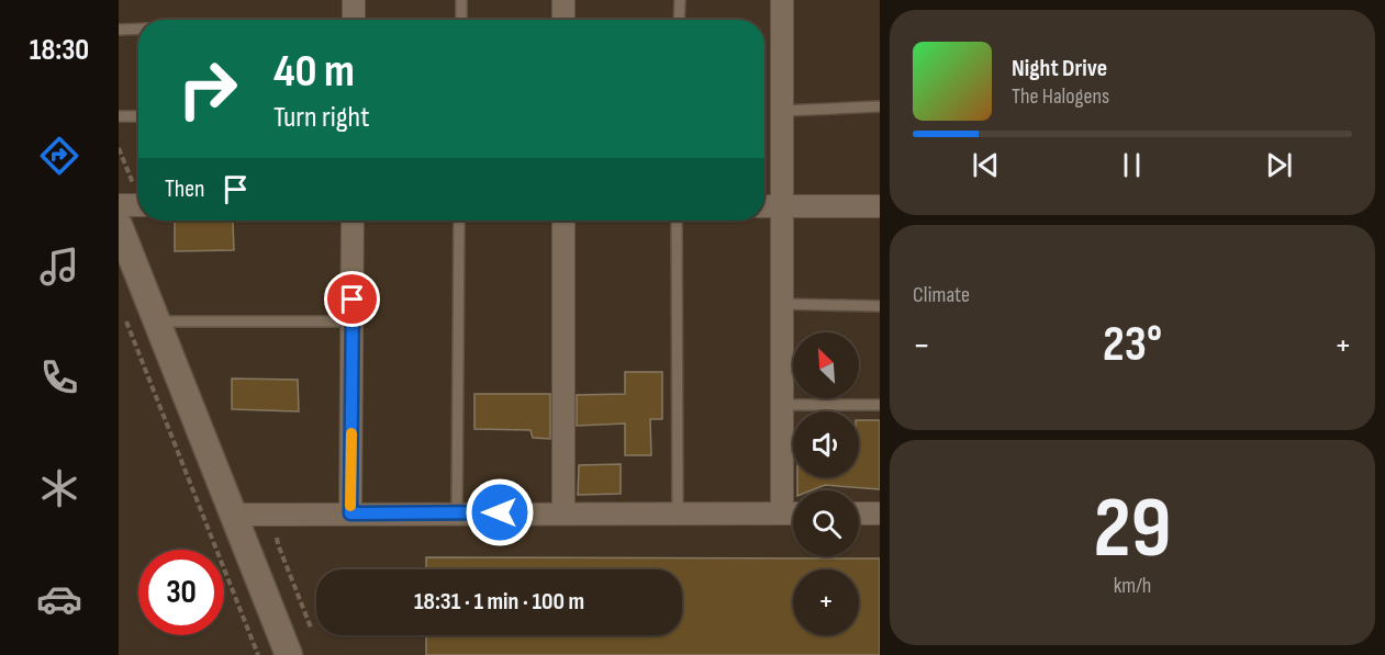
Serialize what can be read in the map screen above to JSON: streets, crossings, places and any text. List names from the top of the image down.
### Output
{
  "north": "top left",
  "page": {
    "tabs": "18:30",
    "turn": ["40 m", "Turn right"],
    "song": ["Night Drive", "The Halogens"],
    "then": "Then",
    "tile": [
      "Climate",
      ["29", "km/h"]
    ],
    "heat": ["−", "23°", "+"],
    "map_buttons": "+",
    "limit": "30",
    "trip": "18:31 · 1 min · 100 m"
  }
}
